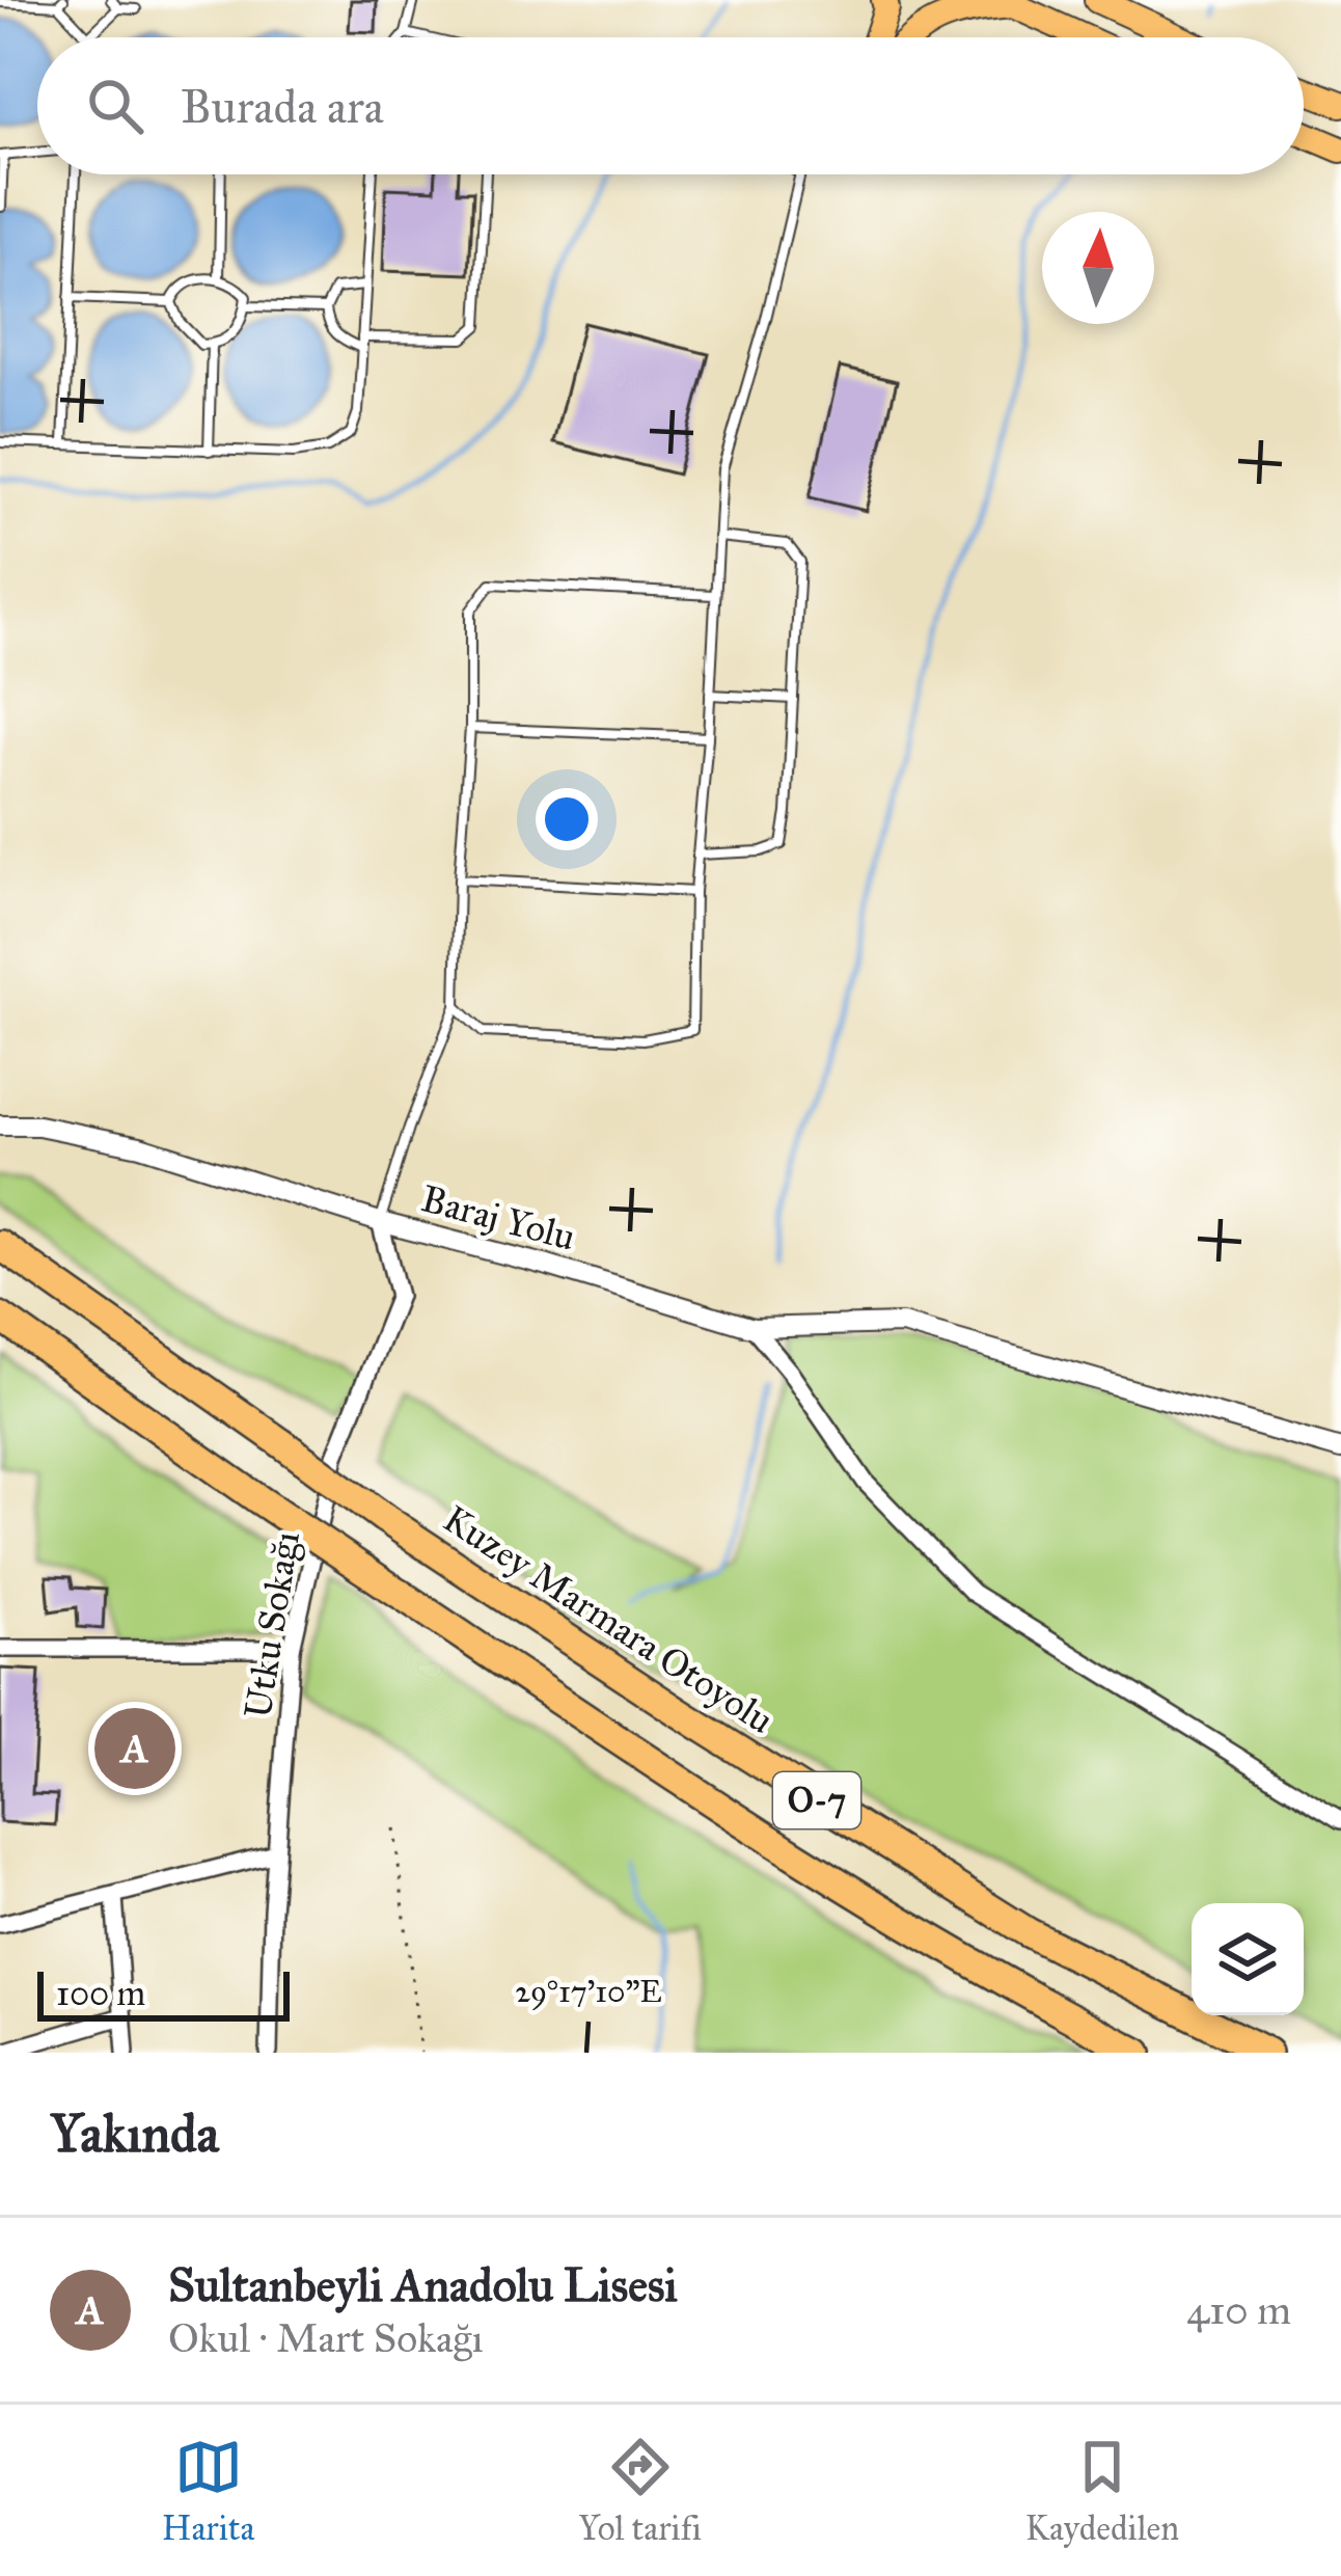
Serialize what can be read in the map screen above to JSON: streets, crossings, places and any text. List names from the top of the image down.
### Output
{
  "streets": {
    "highway": ["Kuzey Marmara Otoyolu", "O-7"],
    "street": ["Baraj Yolu", "Utku Sokağı"]
  },
  "crossings": [
    ["Baraj Yolu", "Utku Sokağı"]
  ],
  "scale_bar": "100 m",
  "north": "top",
  "page": {
    "search": "Burada ara",
    "pins": "A",
    "scale": "100 m",
    "heading": "Yakında",
    "list": [
      {
        "mark": "A",
        "name": "Sultanbeyli Anadolu Lisesi",
        "note": "Okul · Mart Sokağı",
        "value": "410 m"
      }
    ],
    "nav": ["Harita", "Yol tarifi", "Kaydedilen"]
  },
  "coordinates": ["29°17'10\"E"]
}
